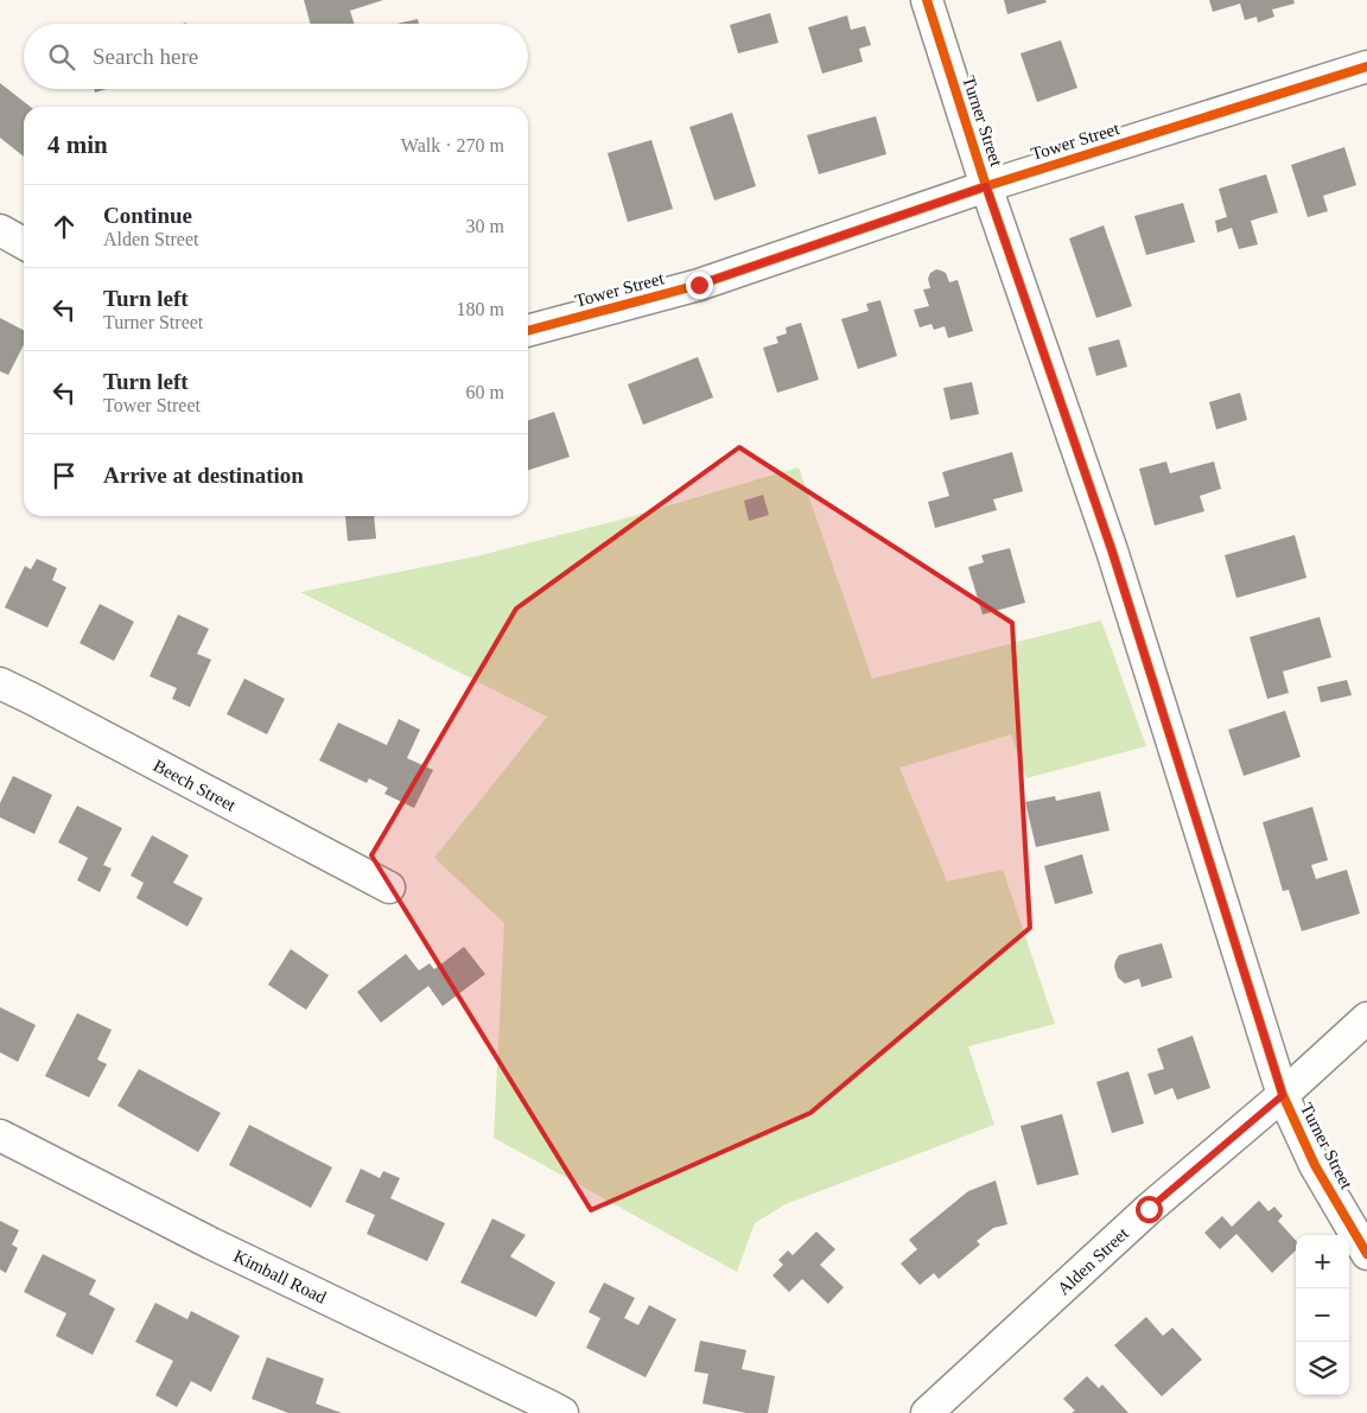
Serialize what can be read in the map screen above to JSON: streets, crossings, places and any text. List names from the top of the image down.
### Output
{
  "streets": {
    "street": [
      "Turner Street",
      "Tower Street",
      "Beech Street",
      "Alden Street",
      "Kimball Road"
    ]
  },
  "crossings": [
    ["Turner Street", "Tower Street"],
    ["Turner Street", "Alden Street"]
  ],
  "page": {
    "search": "Search here",
    "heading": ["4 min", "Walk · 270 m"],
    "list": [
      ["Continue", "Alden Street", "30 m"],
      ["Turn left", "Turner Street", "180 m"],
      ["Turn left", "Tower Street", "60 m"],
      "Arrive at destination"
    ],
    "map_buttons": ["+", "−"]
  }
}
